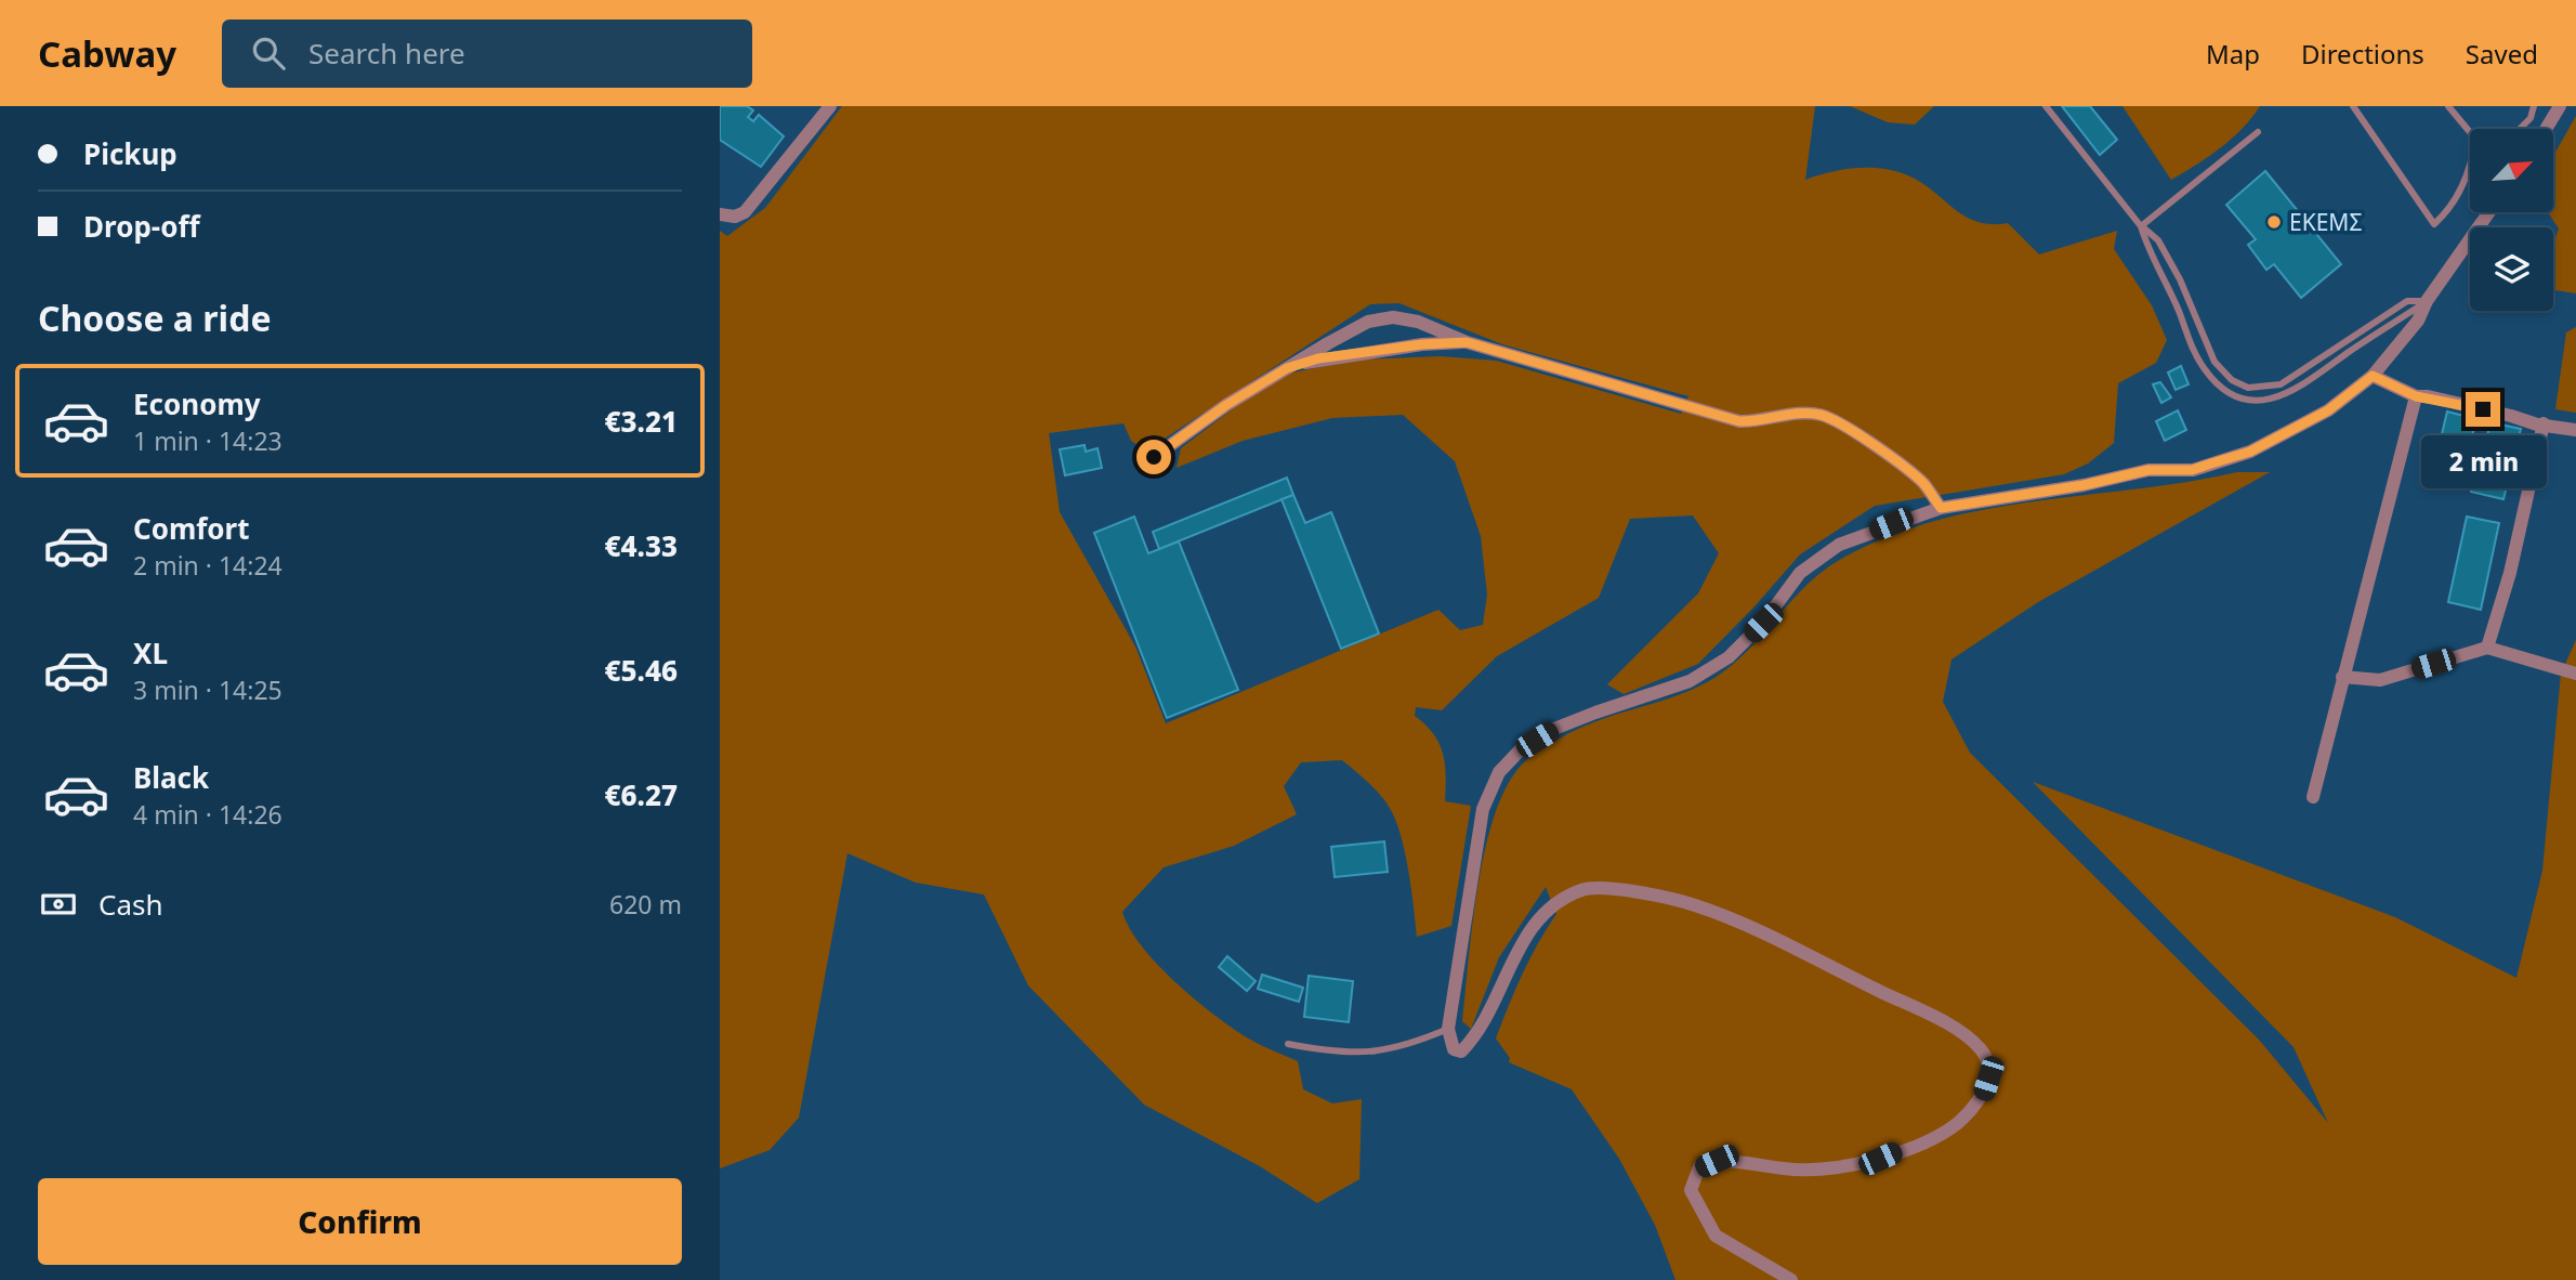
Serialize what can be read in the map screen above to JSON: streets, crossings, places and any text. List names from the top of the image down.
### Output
{
  "places": ["ΕΚΕΜΣ"],
  "north": "top right",
  "page": {
    "header": "Cabway",
    "search": "Search here",
    "nav": ["Map", "Directions", "Saved"],
    "banner": ["Pickup", "Drop-off"],
    "heading": "Choose a ride",
    "list": [
      {
        "name": "Economy",
        "note": "1 min · 14:23",
        "value": "€3.21"
      },
      {
        "name": "Comfort",
        "note": "2 min · 14:24",
        "value": "€4.33"
      },
      {
        "name": "XL",
        "note": "3 min · 14:25",
        "value": "€5.46"
      },
      {
        "name": "Black",
        "note": "4 min · 14:26",
        "value": "€6.27"
      }
    ],
    "bubble": "2 min",
    "pay": ["Cash", "620 m"],
    "buttons": "Confirm"
  }
}
